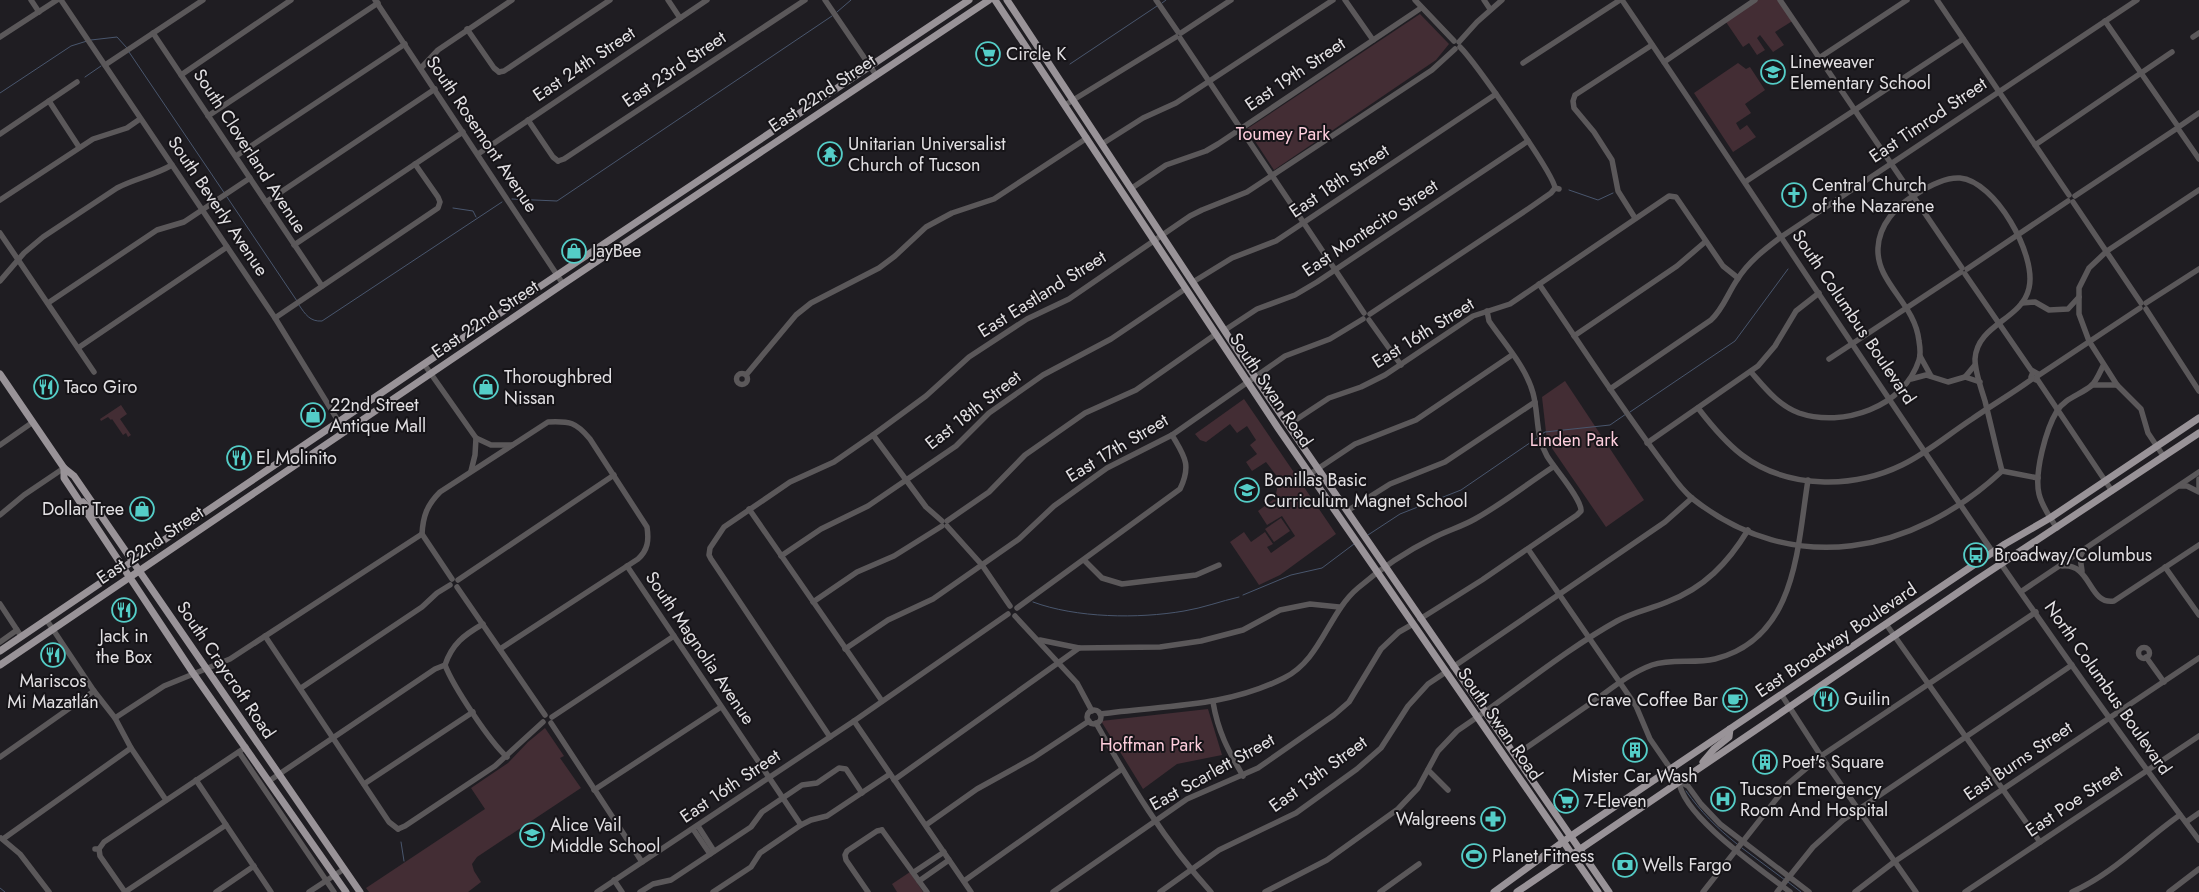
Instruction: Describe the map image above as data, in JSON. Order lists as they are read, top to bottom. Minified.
{"streets":{"main road":["East 22nd Street","South Swan Road","East Broadway Boulevard","South Craycroft Road"],"street":["East 24th Street","East 23rd Street","East 19th Street","East Timrod Street","South Rosemont Avenue","South Cloverland Avenue","East 18th Street","South Beverly Avenue","East Montecito Street","East Eastland Street","South Columbus Boulevard","East 16th Street","East 17th Street","South Magnolia Avenue","North Columbus Boulevard","East Burns Street","East Scarlett Street","East 13th Street","East Poe Street"]},"crossings":[["East 24th Street","East 23rd Street"],["East 24th Street","South Rosemont Avenue"],["East 19th Street","South Swan Road"],["East 22nd Street","South Rosemont Avenue"],["East 22nd Street","South Beverly Avenue"],["East 22nd Street","South Craycroft Road"],["East Timrod Street","South Columbus Boulevard"],["East 18th Street","South Swan Road"],["East Montecito Street","South Swan Road"],["East Montecito Street","East 17th Street"],["East Eastland Street","East 16th Street"],["East Eastland Street","South Swan Road"],["South Columbus Boulevard","East Broadway Boulevard"],["South Columbus Boulevard","North Columbus Boulevard"],["East 16th Street","South Swan Road"],["East 16th Street","South Magnolia Avenue"],["South Swan Road","East 17th Street"],["South Swan Road","East Broadway Boulevard"],["South Swan Road","East Scarlett Street"],["South Swan Road","East 13th Street"],["East Broadway Boulevard","North Columbus Boulevard"],["North Columbus Boulevard","East Burns Street"],["North Columbus Boulevard","East Poe Street"]],"parks":["Toumey Park","Linden Park","Hoffman Park"],"places":{"supermarket":["Circle K","7-Eleven"],"school or university":["Lineweaver Elementary School","Bonillas Basic Curriculum Magnet School","Alice Vail Middle School"],"temple":["Unitarian Universalist Church of Tucson"],"church":["Central Church of the Nazarene"],"shop":["JayBee","Thoroughbred Nissan","22nd Street Antique Mall","Dollar Tree"],"restaurant":["Taco Giro","El Molinito","Jack in the Box","Mariscos Mi Mazatlán","Guilin"],"bus stop":["Broadway/Columbus"],"cafe":["Crave Coffee Bar"],"building":["Mister Car Wash","Poet's Square"],"hospital":["Tucson Emergency Room And Hospital"],"pharmacy":["Walgreens"],"sports":["Planet Fitness"],"bank":["Wells Fargo"]}}
